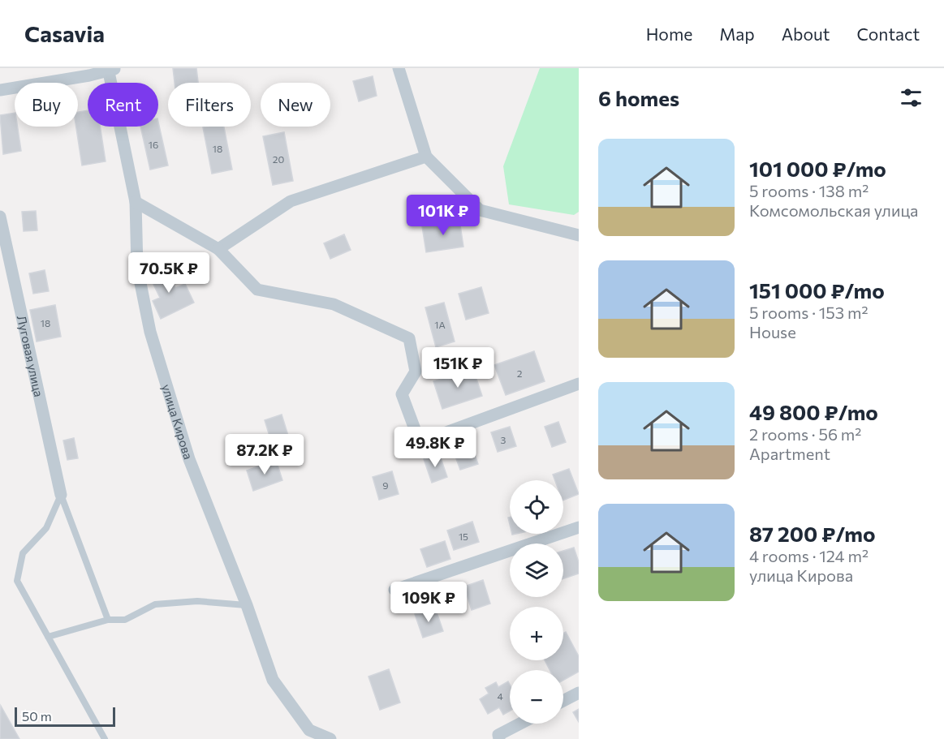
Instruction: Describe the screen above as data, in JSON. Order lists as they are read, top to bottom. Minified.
{"streets":{"street":["Луговая улица","улица Кирова"]},"house_numbers":["16","18","20","18","1А","2","3","9","15","4"],"scale_bar":"50 m","page":{"header":"Casavia","nav":["Home","Map","About","Contact"],"heading":"6 homes","chip":["Buy","Rent","Filters","New"],"list":[{"name":"101 000 ₽/mo","note":"5 rooms · 138 m² · Комсомольская улица"},{"name":"151 000 ₽/mo","note":"5 rooms · 153 m² · House"},{"name":"49 800 ₽/mo","note":"2 rooms · 56 m² · Apartment"},{"name":"87 200 ₽/mo","note":"4 rooms · 124 m² · улица Кирова"}],"price":["101K ₽","70.5K ₽","151K ₽","49.8K ₽","87.2K ₽","109K ₽"],"map_buttons":["+","−"],"scale":"50 m"}}
